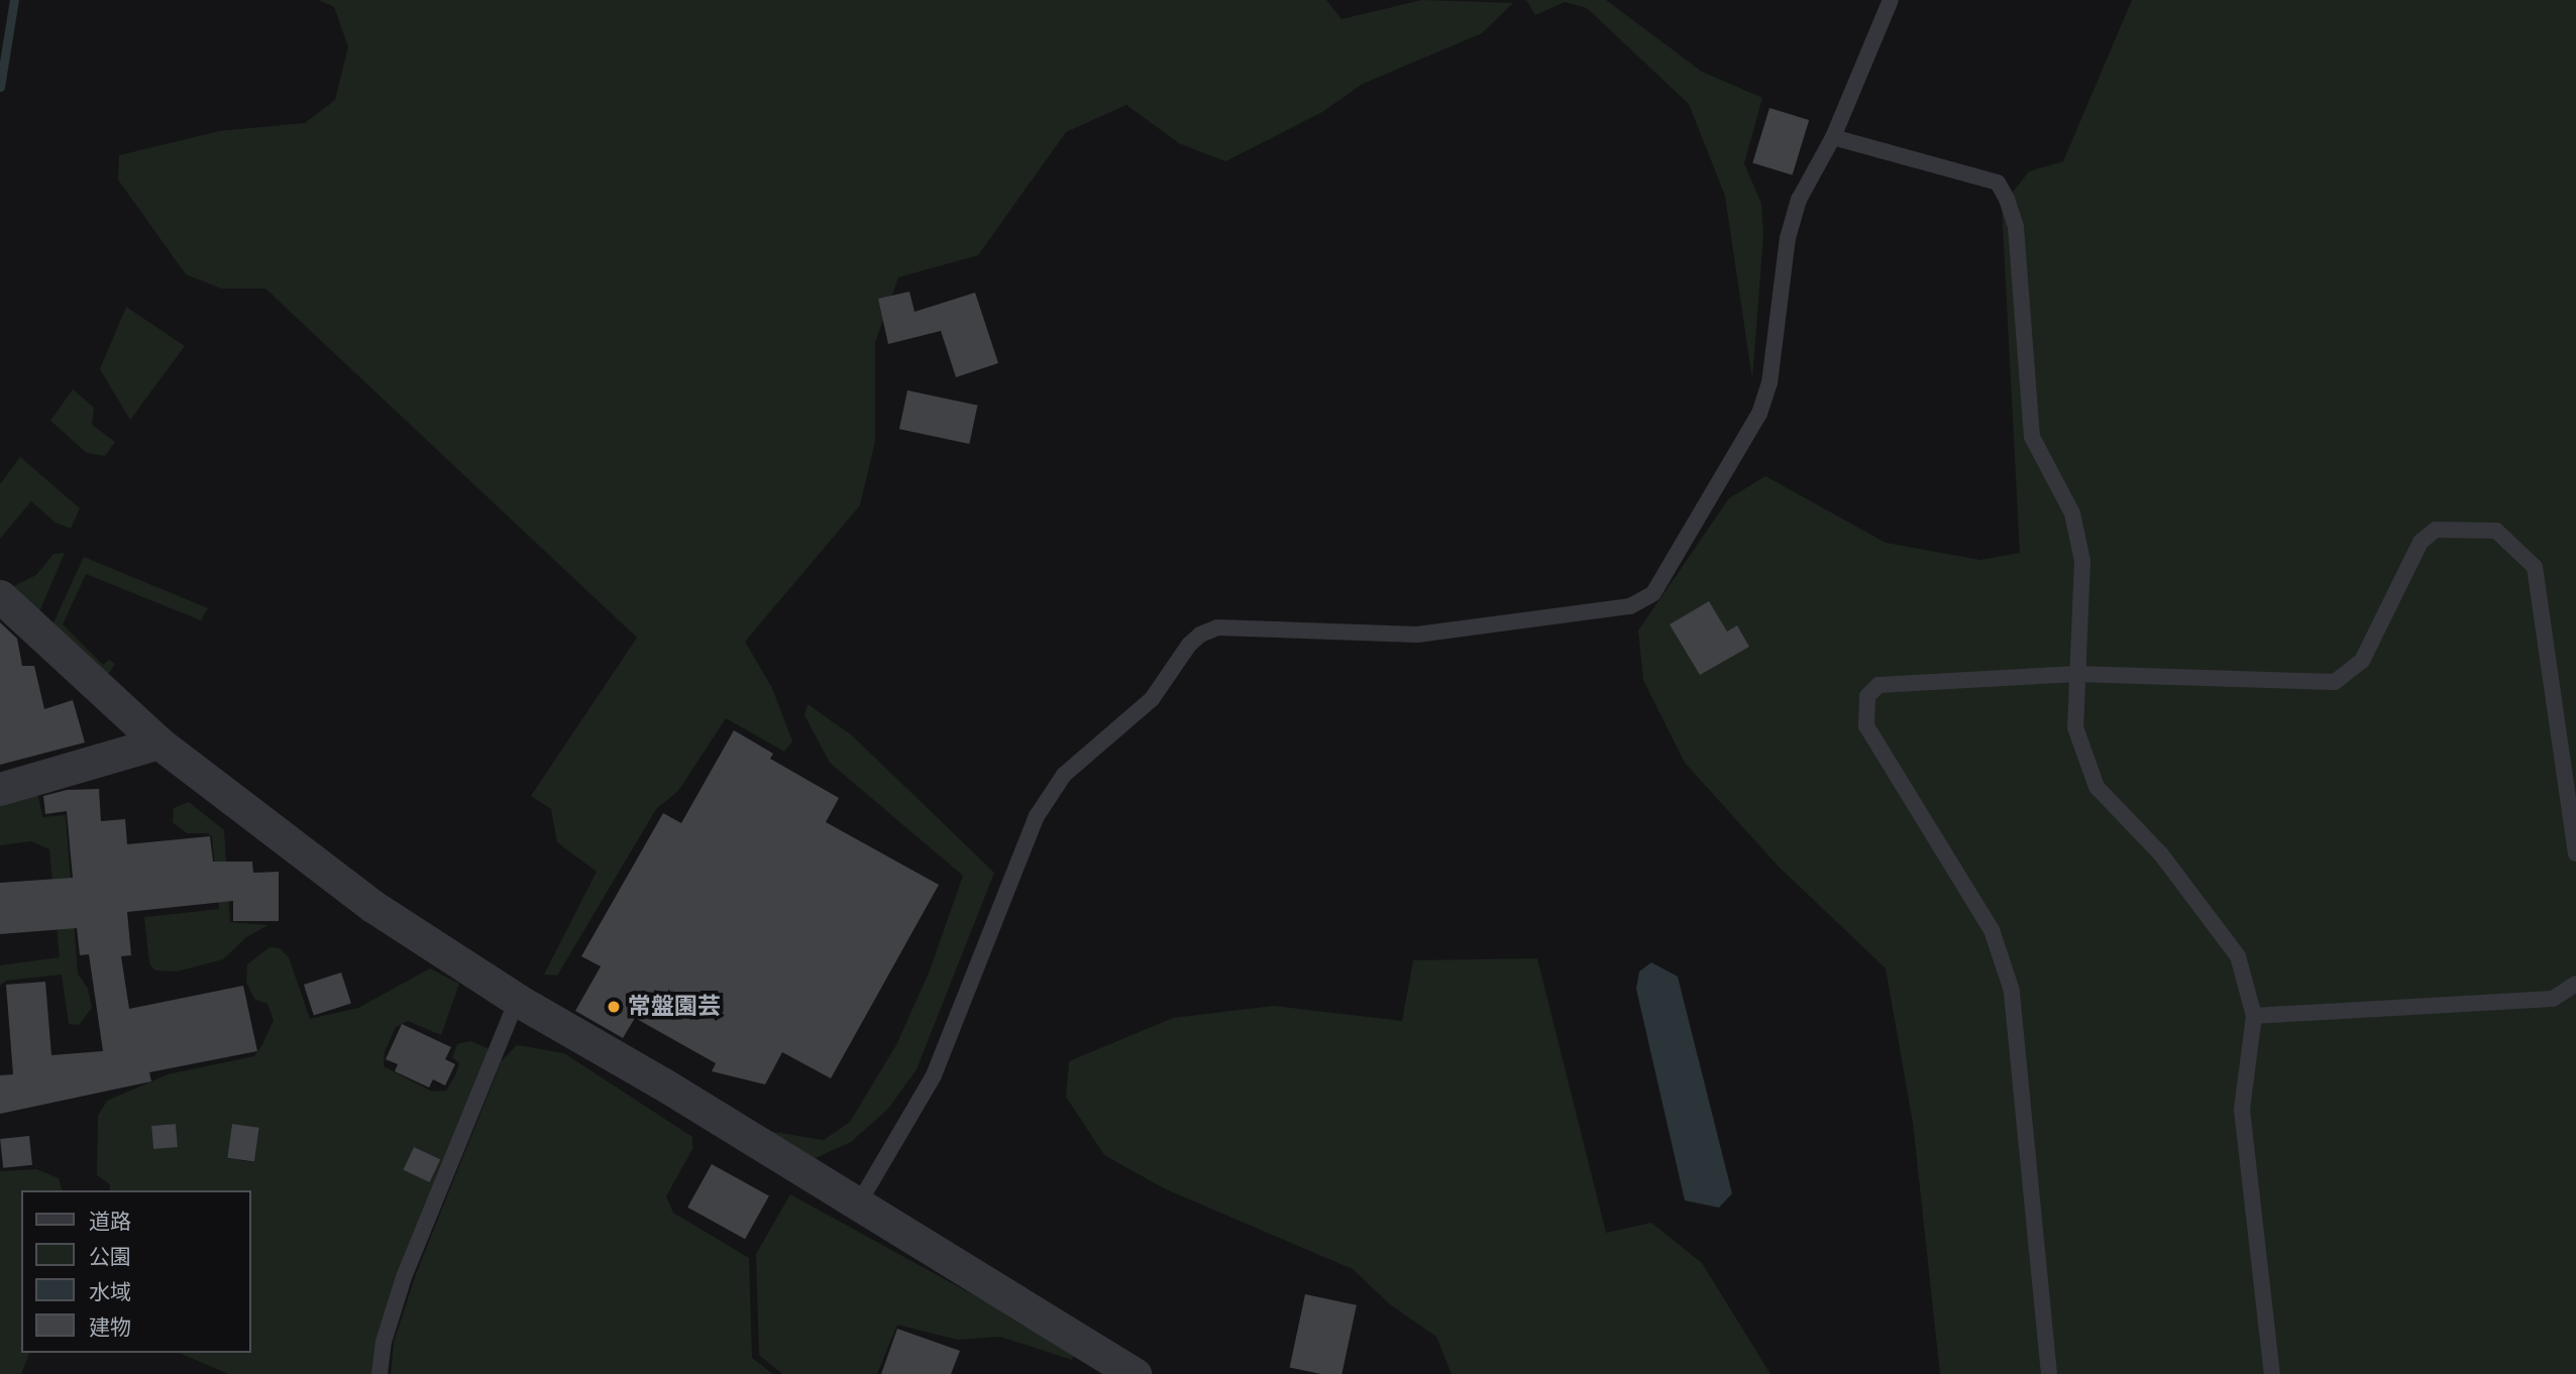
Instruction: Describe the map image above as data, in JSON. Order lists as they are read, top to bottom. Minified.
{"places":["常盤園芸"],"legend":["道路","公園","水域","建物"]}
